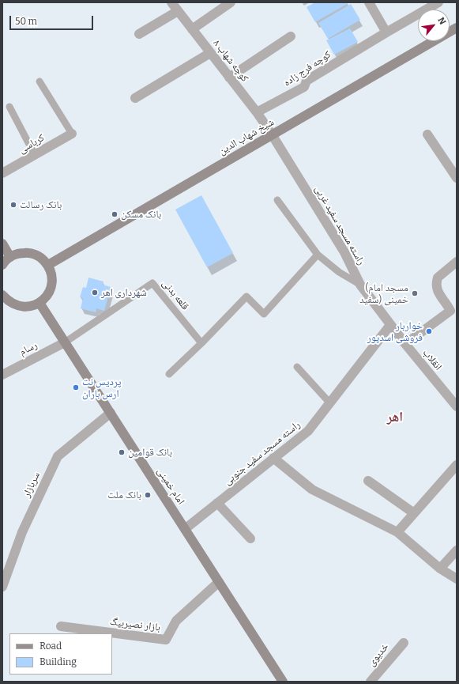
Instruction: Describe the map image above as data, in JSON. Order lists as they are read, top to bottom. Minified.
{"streets":{"main road":["شیخ شهاب الدین","امام خمینی"],"street":["کوچه شهاب ۸","کوچه فرج زاده","کرباسی","راسته مسجد سفید غربی","رسام","انقلاب","راسته مسجد سفید جنوبی","سربازار","بازار نصیربیگ","خدیوی"],"lane":["قلعه بدنی"]},"crossings":[["کوچه شهاب ۸","کوچه فرج زاده"],["کوچه شهاب ۸","شیخ شهاب الدین"],["کوچه شهاب ۸","راسته مسجد سفید غربی"],["شیخ شهاب الدین","راسته مسجد سفید غربی"],["راسته مسجد سفید غربی","انقلاب"],["راسته مسجد سفید غربی","راسته مسجد سفید جنوبی"],["قلعه بدنی","رسام"],["قلعه بدنی","امام خمینی"],["رسام","امام خمینی"],["انقلاب","راسته مسجد سفید جنوبی"],["راسته مسجد سفید جنوبی","امام خمینی"],["سربازار","امام خمینی"],["امام خمینی","بازار نصیربیگ"]],"districts":["اهر"],"places":["بانک رسالت","بانک مسکن","شهرداری اهر","(مسجد امام خمینی (سفید","خواربار فروشی اسدپور","پردیس نت ارس باران","بانک قوامین","بانک ملت"],"legend":["Road","Building"],"scale_bar":"50 m","north":"top right"}
